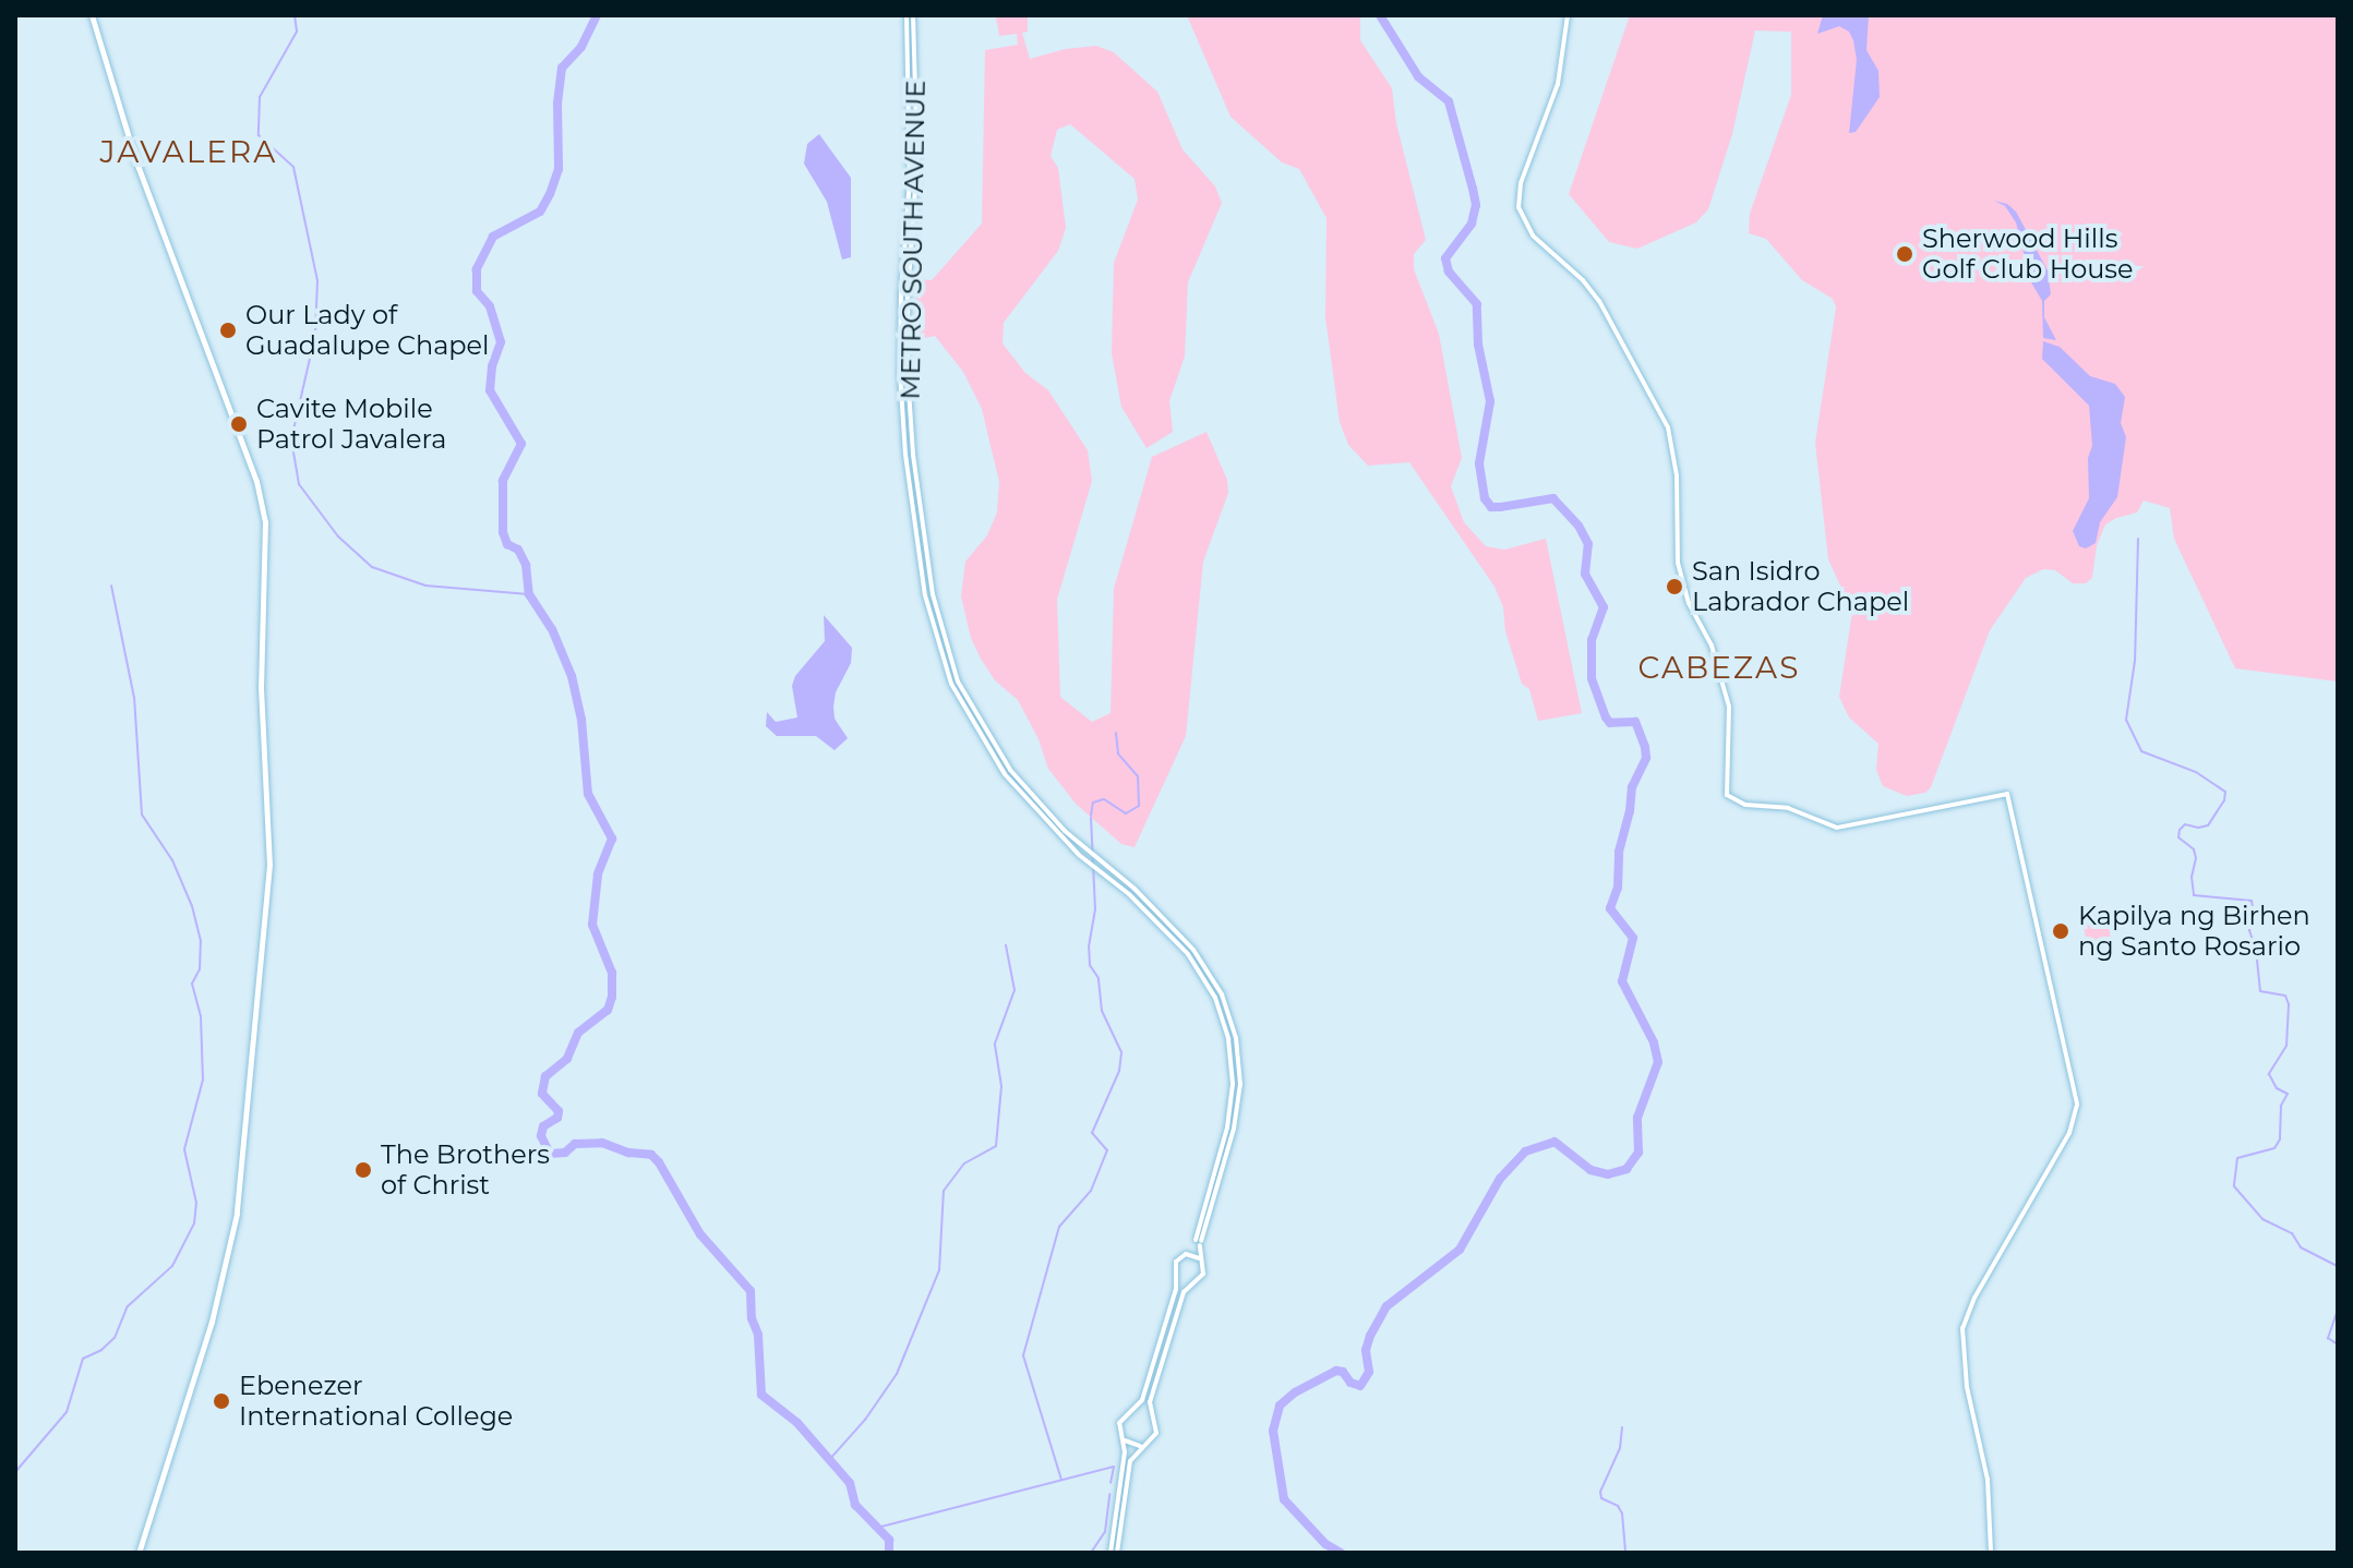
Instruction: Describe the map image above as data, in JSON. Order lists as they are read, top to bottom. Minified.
{"streets":{"street":["METRO SOUTH AVENUE"]},"districts":["JAVALERA","CABEZAS"],"places":["Sherwood Hills Golf Club House","Our Lady of Guadalupe Chapel","Cavite Mobile Patrol Javalera","San Isidro Labrador Chapel","Kapilya ng Birhen ng Santo Rosario","The Brothers of Christ","Ebenezer International College"]}
